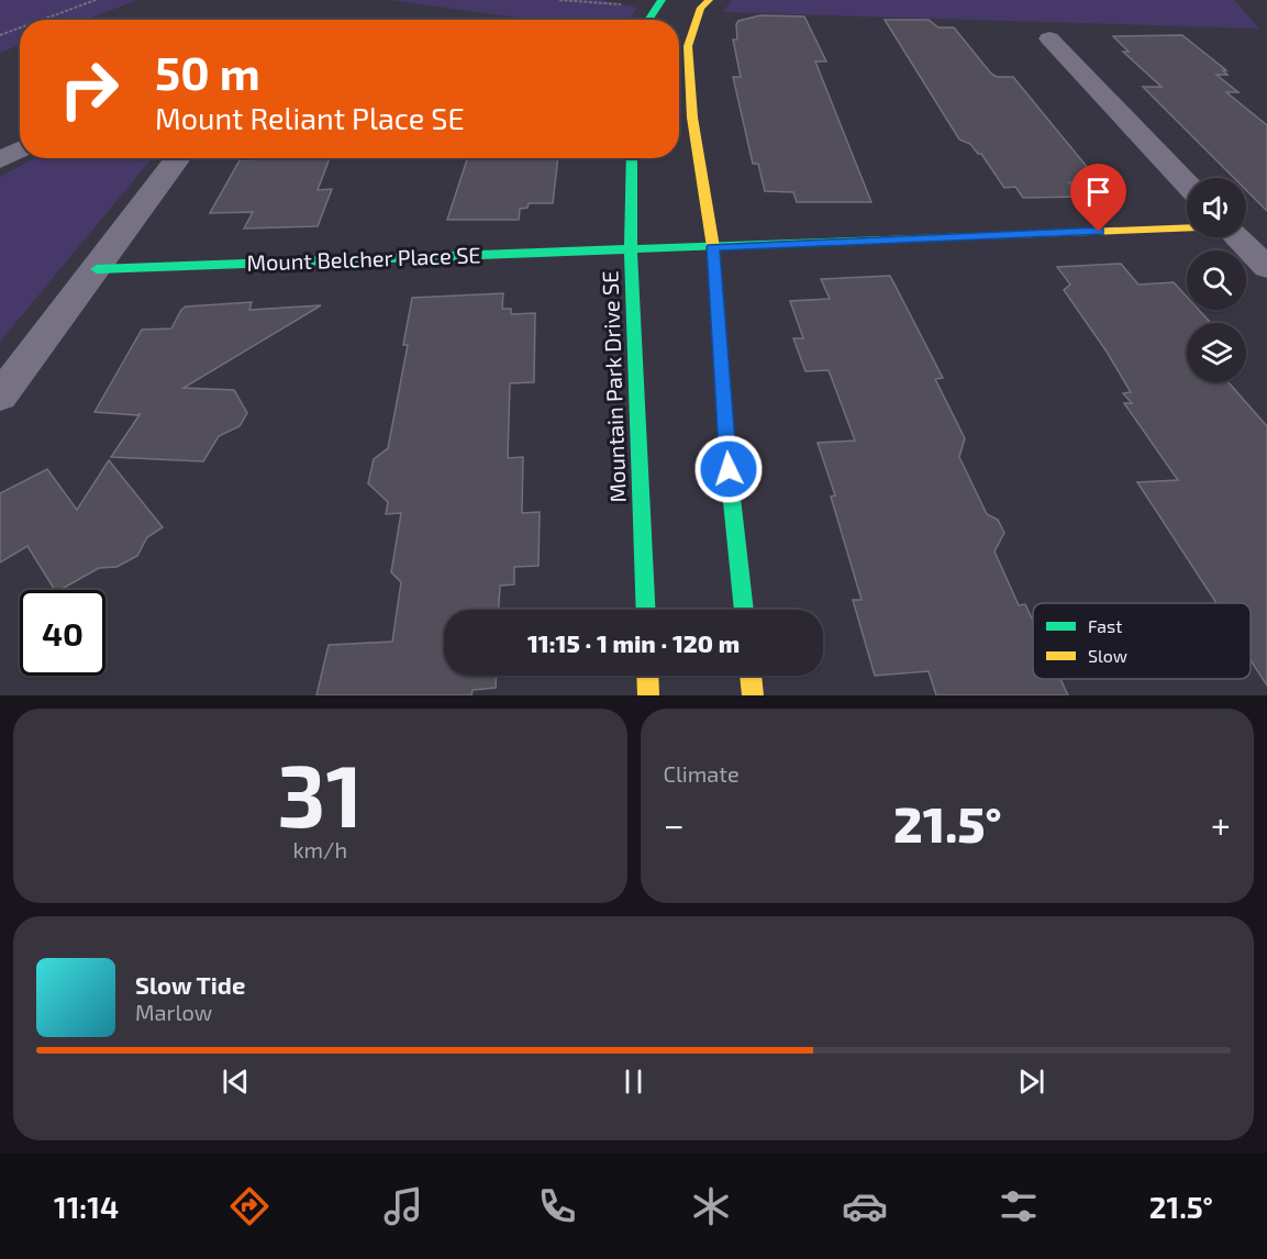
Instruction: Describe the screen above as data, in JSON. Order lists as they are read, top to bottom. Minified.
{"streets":{"street":["Mount Belcher Place SE","Mountain Park Drive SE"]},"crossings":[["Mount Belcher Place SE","Mountain Park Drive SE"]],"legend":["Fast","Slow"],"page":{"turn":["50 m","Mount Reliant Place SE"],"limit":"40","trip":"11:15 · 1 min · 120 m","tile":[["31","km/h"],"Climate"],"heat":["−","21.5°","+"],"song":["Slow Tide","Marlow"],"tabs":["11:14","21.5°"]}}
